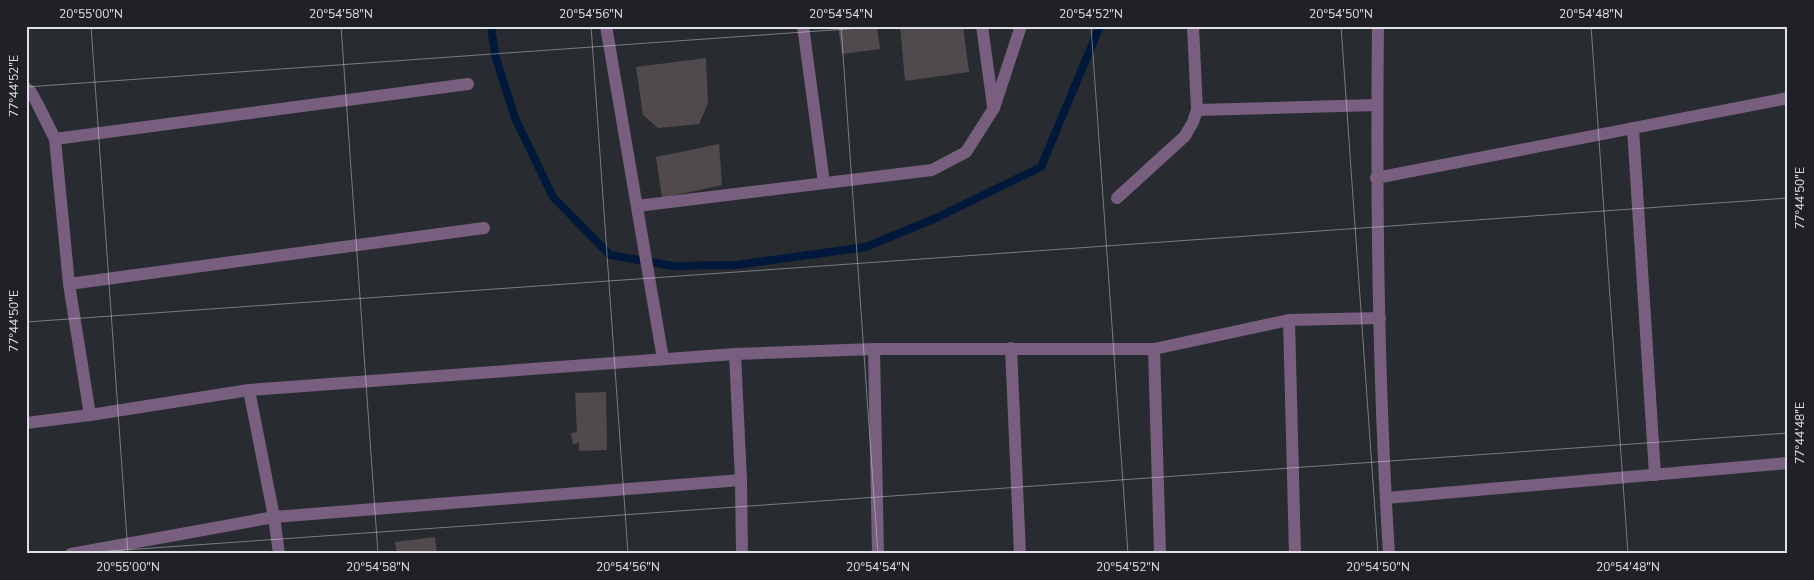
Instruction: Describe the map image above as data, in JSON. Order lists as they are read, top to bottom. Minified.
{"coordinates":["20°55'00\"N","20°54'58\"N","20°54'56\"N","20°54'54\"N","20°54'52\"N","20°54'50\"N","20°54'48\"N","77°44'52\"E","77°44'50\"E","77°44'48\"E"]}
